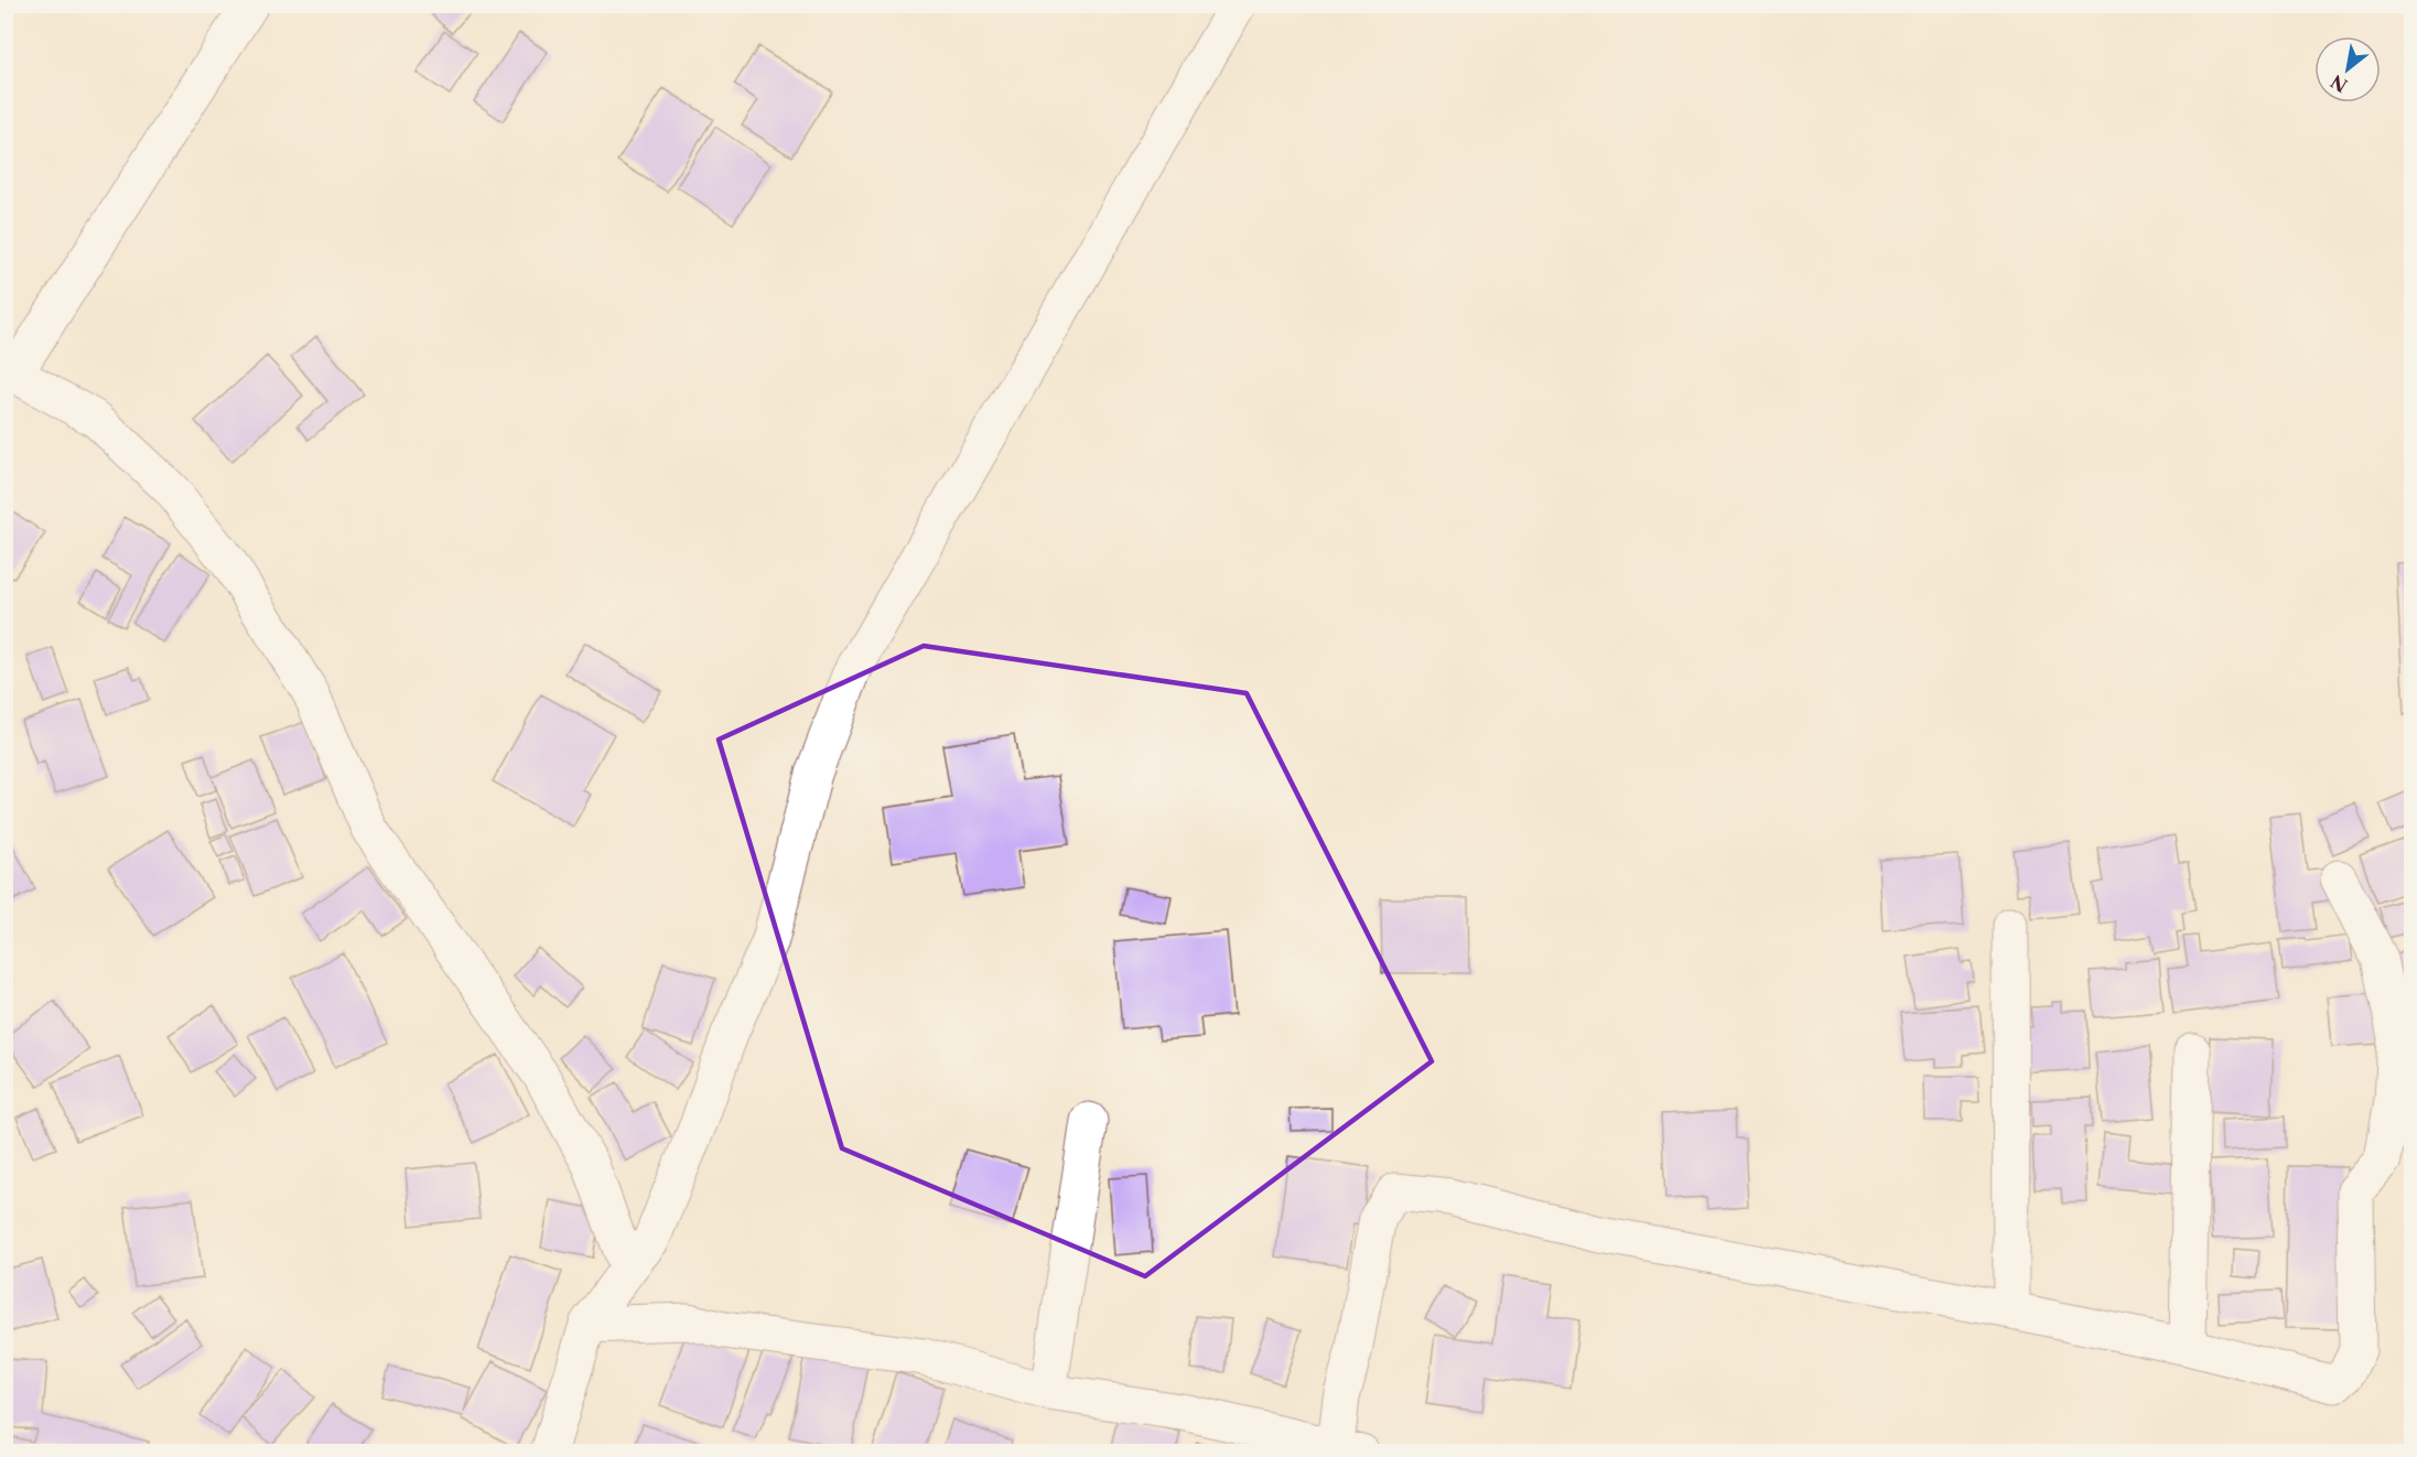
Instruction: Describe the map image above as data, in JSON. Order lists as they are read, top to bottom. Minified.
{"north":"bottom left"}
